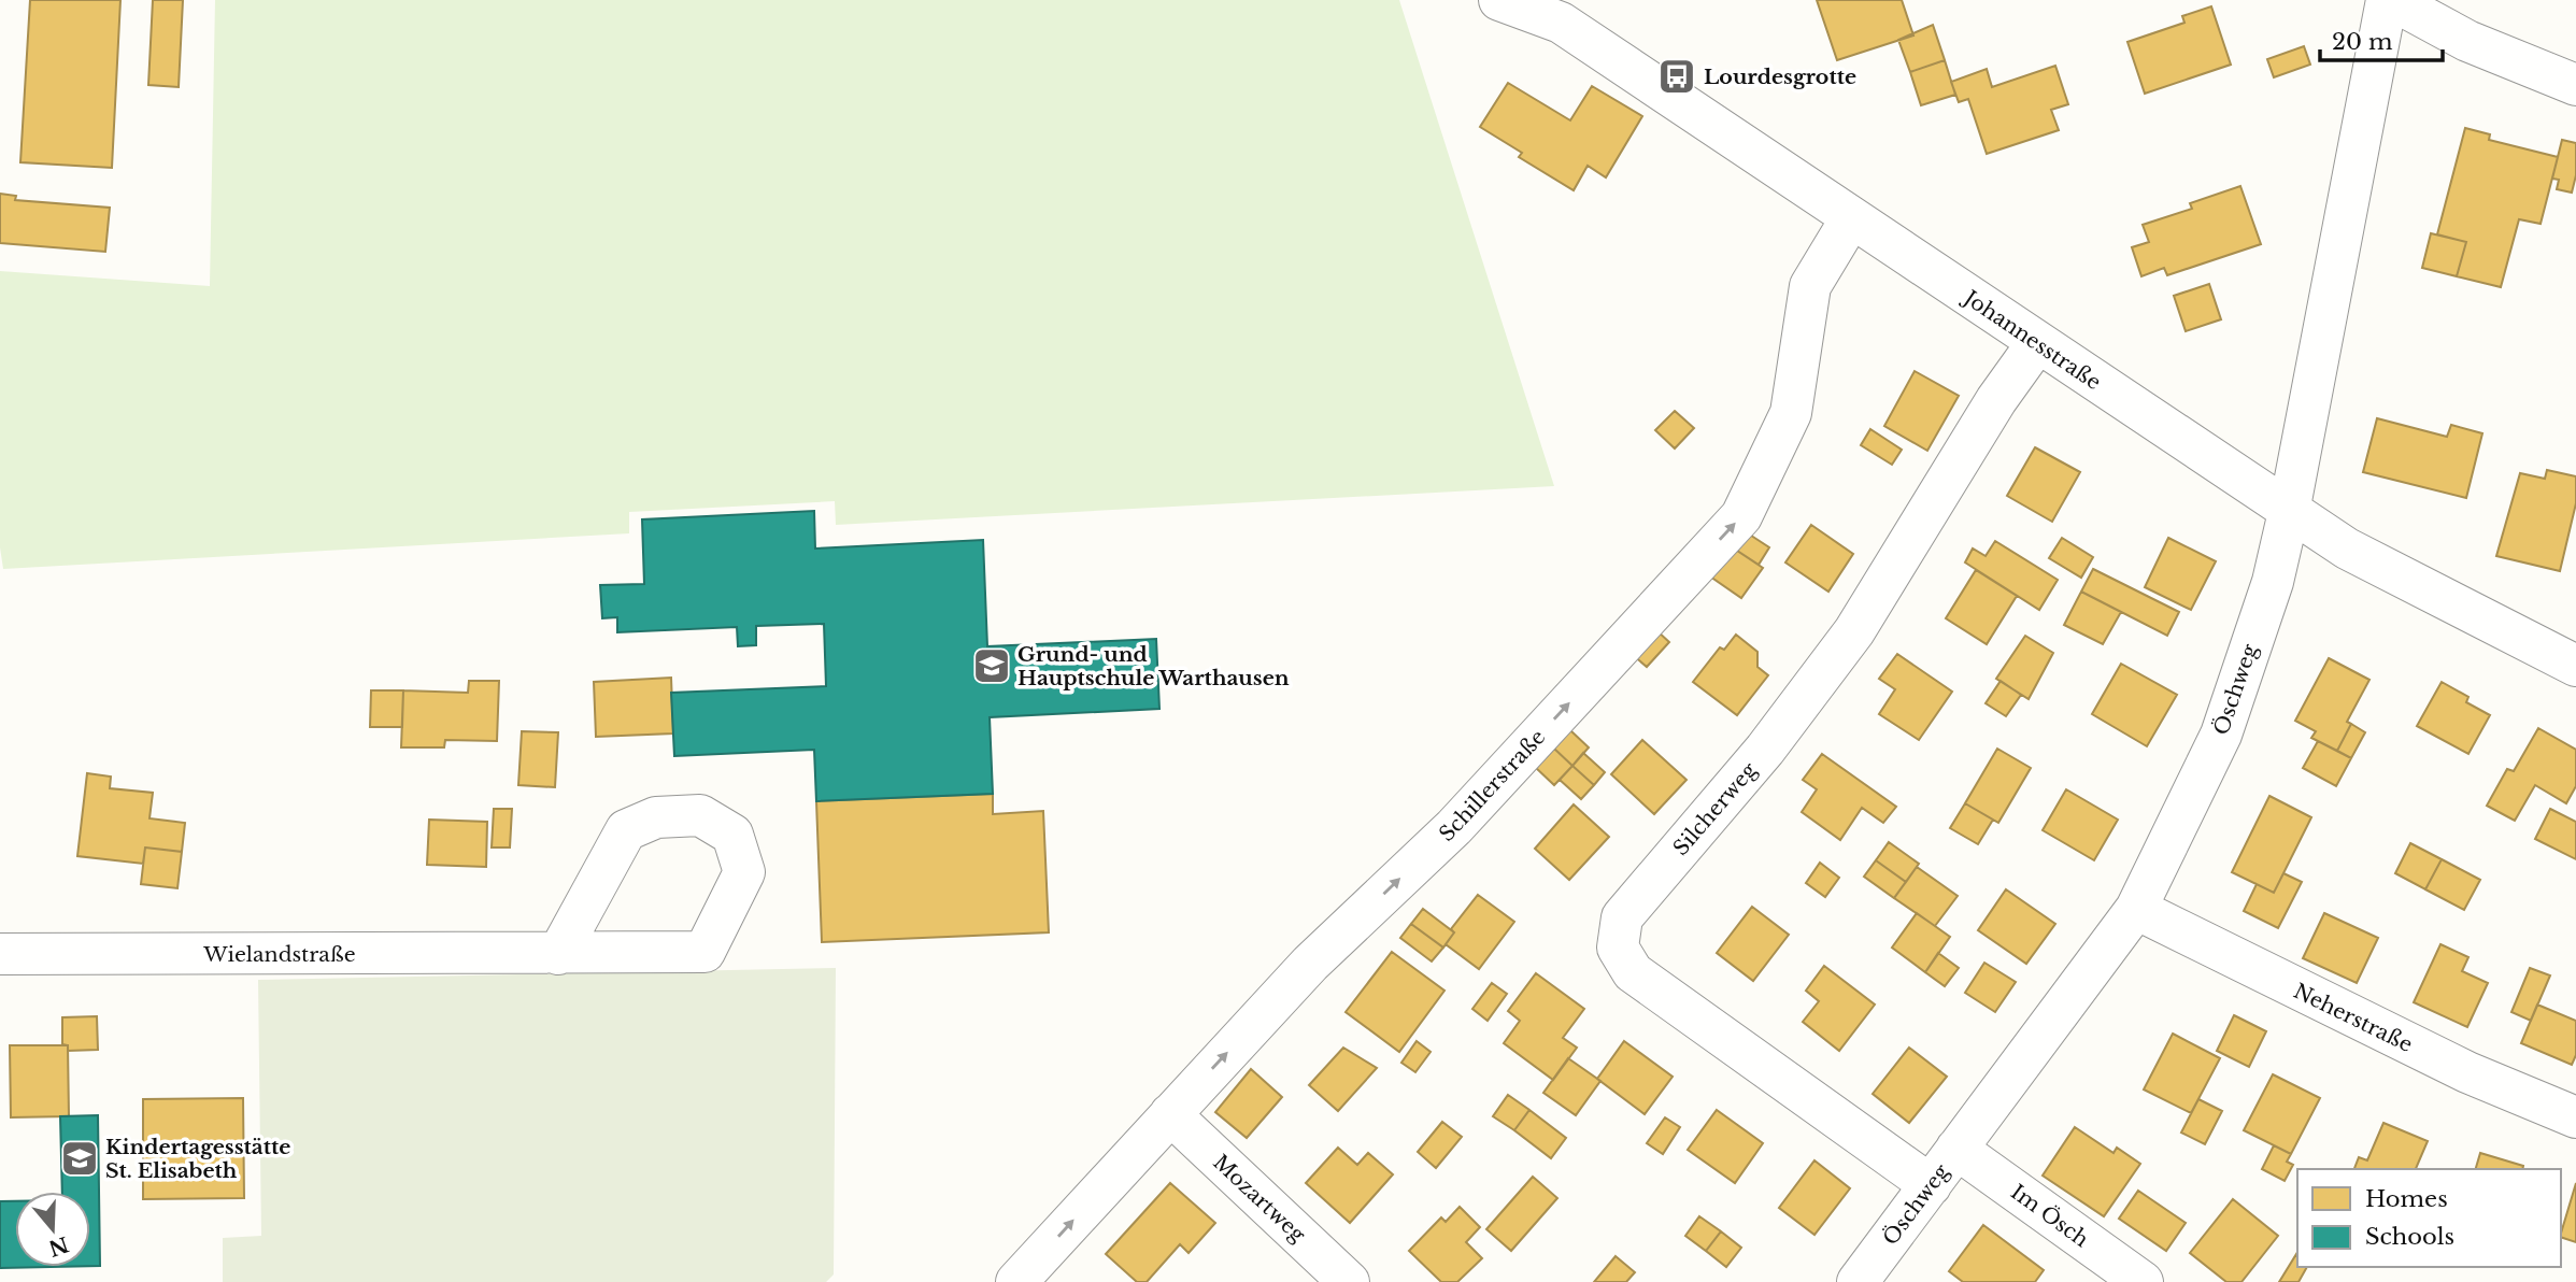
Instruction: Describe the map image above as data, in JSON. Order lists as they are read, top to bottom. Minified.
{"streets":{"street":["Johannesstraße","Öschweg","Schillerstraße","Silcherweg","Wielandstraße","Neherstraße","Mozartweg","Im Ösch"]},"crossings":[["Johannesstraße","Öschweg"],["Johannesstraße","Schillerstraße"],["Johannesstraße","Silcherweg"],["Öschweg","Silcherweg"],["Öschweg","Neherstraße"],["Öschweg","Im Ösch"],["Schillerstraße","Mozartweg"]],"one_way":["Schillerstraße"],"places":{"bus stop":["Lourdesgrotte"],"school or university":["Grund- und Hauptschule Warthausen","Kindertagesstätte St. Elisabeth"]},"legend":["Homes","Schools"],"scale_bar":"20 m","north":"bottom"}
